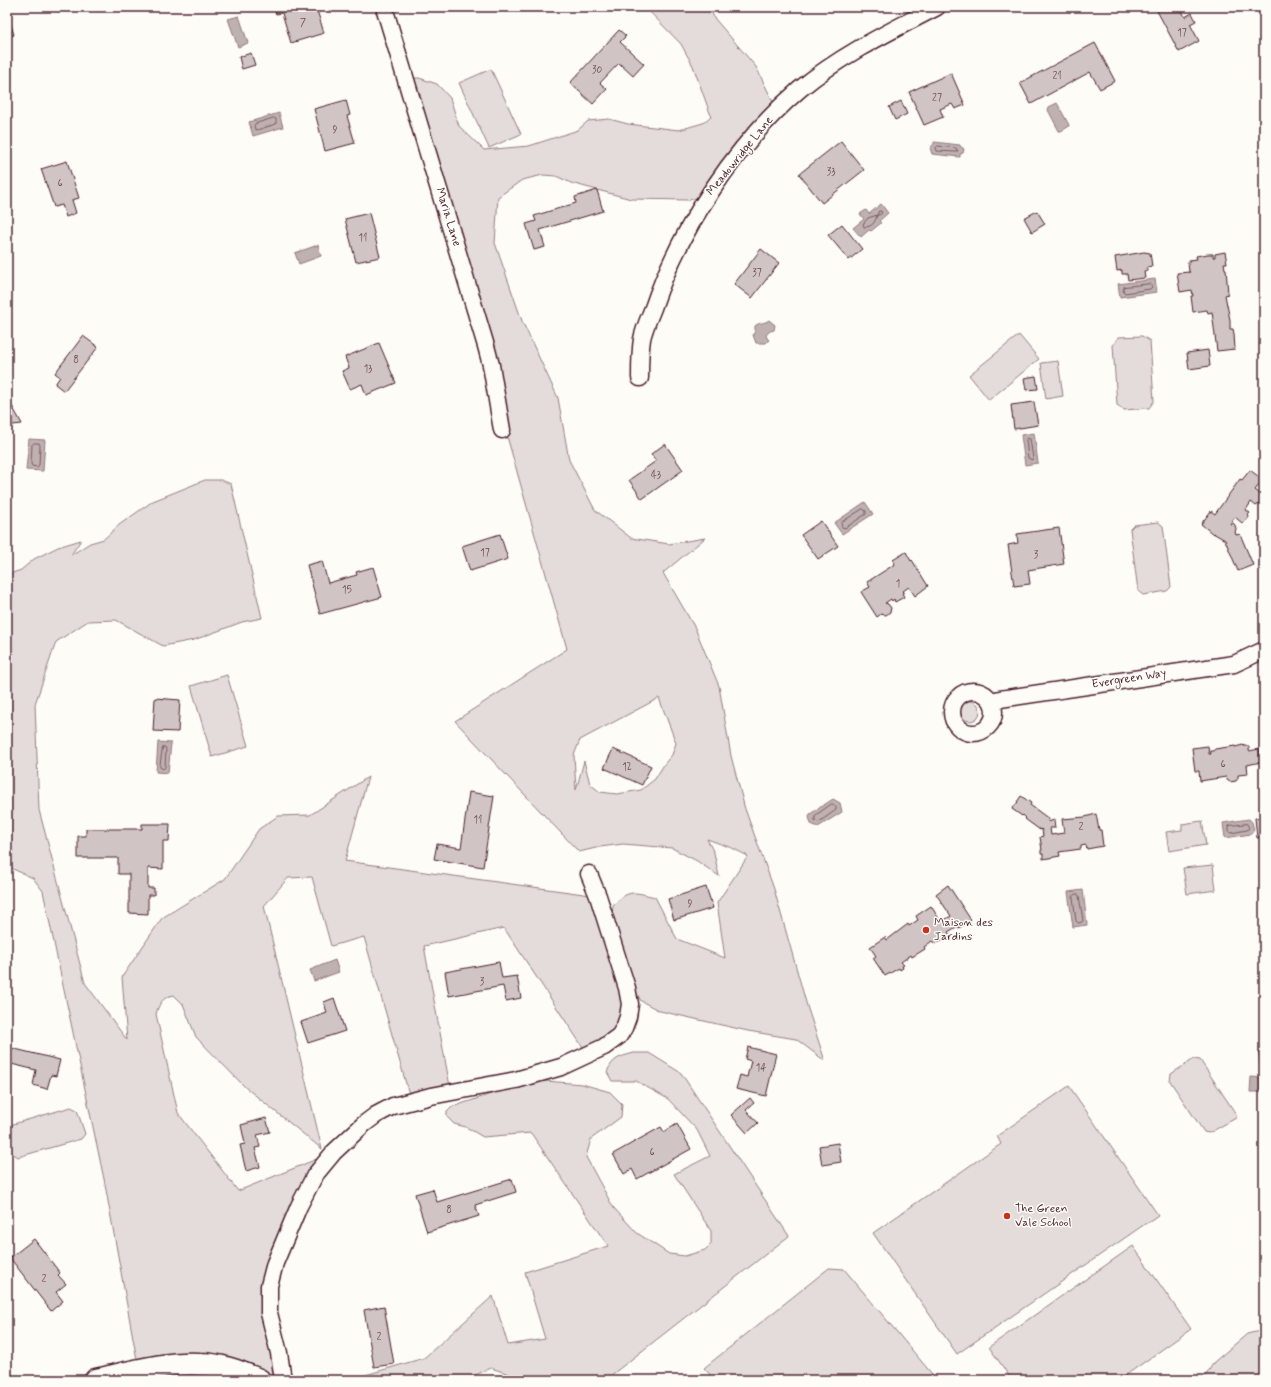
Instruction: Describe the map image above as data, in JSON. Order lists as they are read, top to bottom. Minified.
{"streets":{"street":["Meadowridge Lane","Maria Lane","Evergreen Way"]},"places":["Maison des Jardins","The Green Vale School"],"house_numbers":["7","17","30","21","27","9","33","6","11","37","8","13","43","17","3","1","15","6","12","11","2","9","3","14","6","8","2","2"]}
